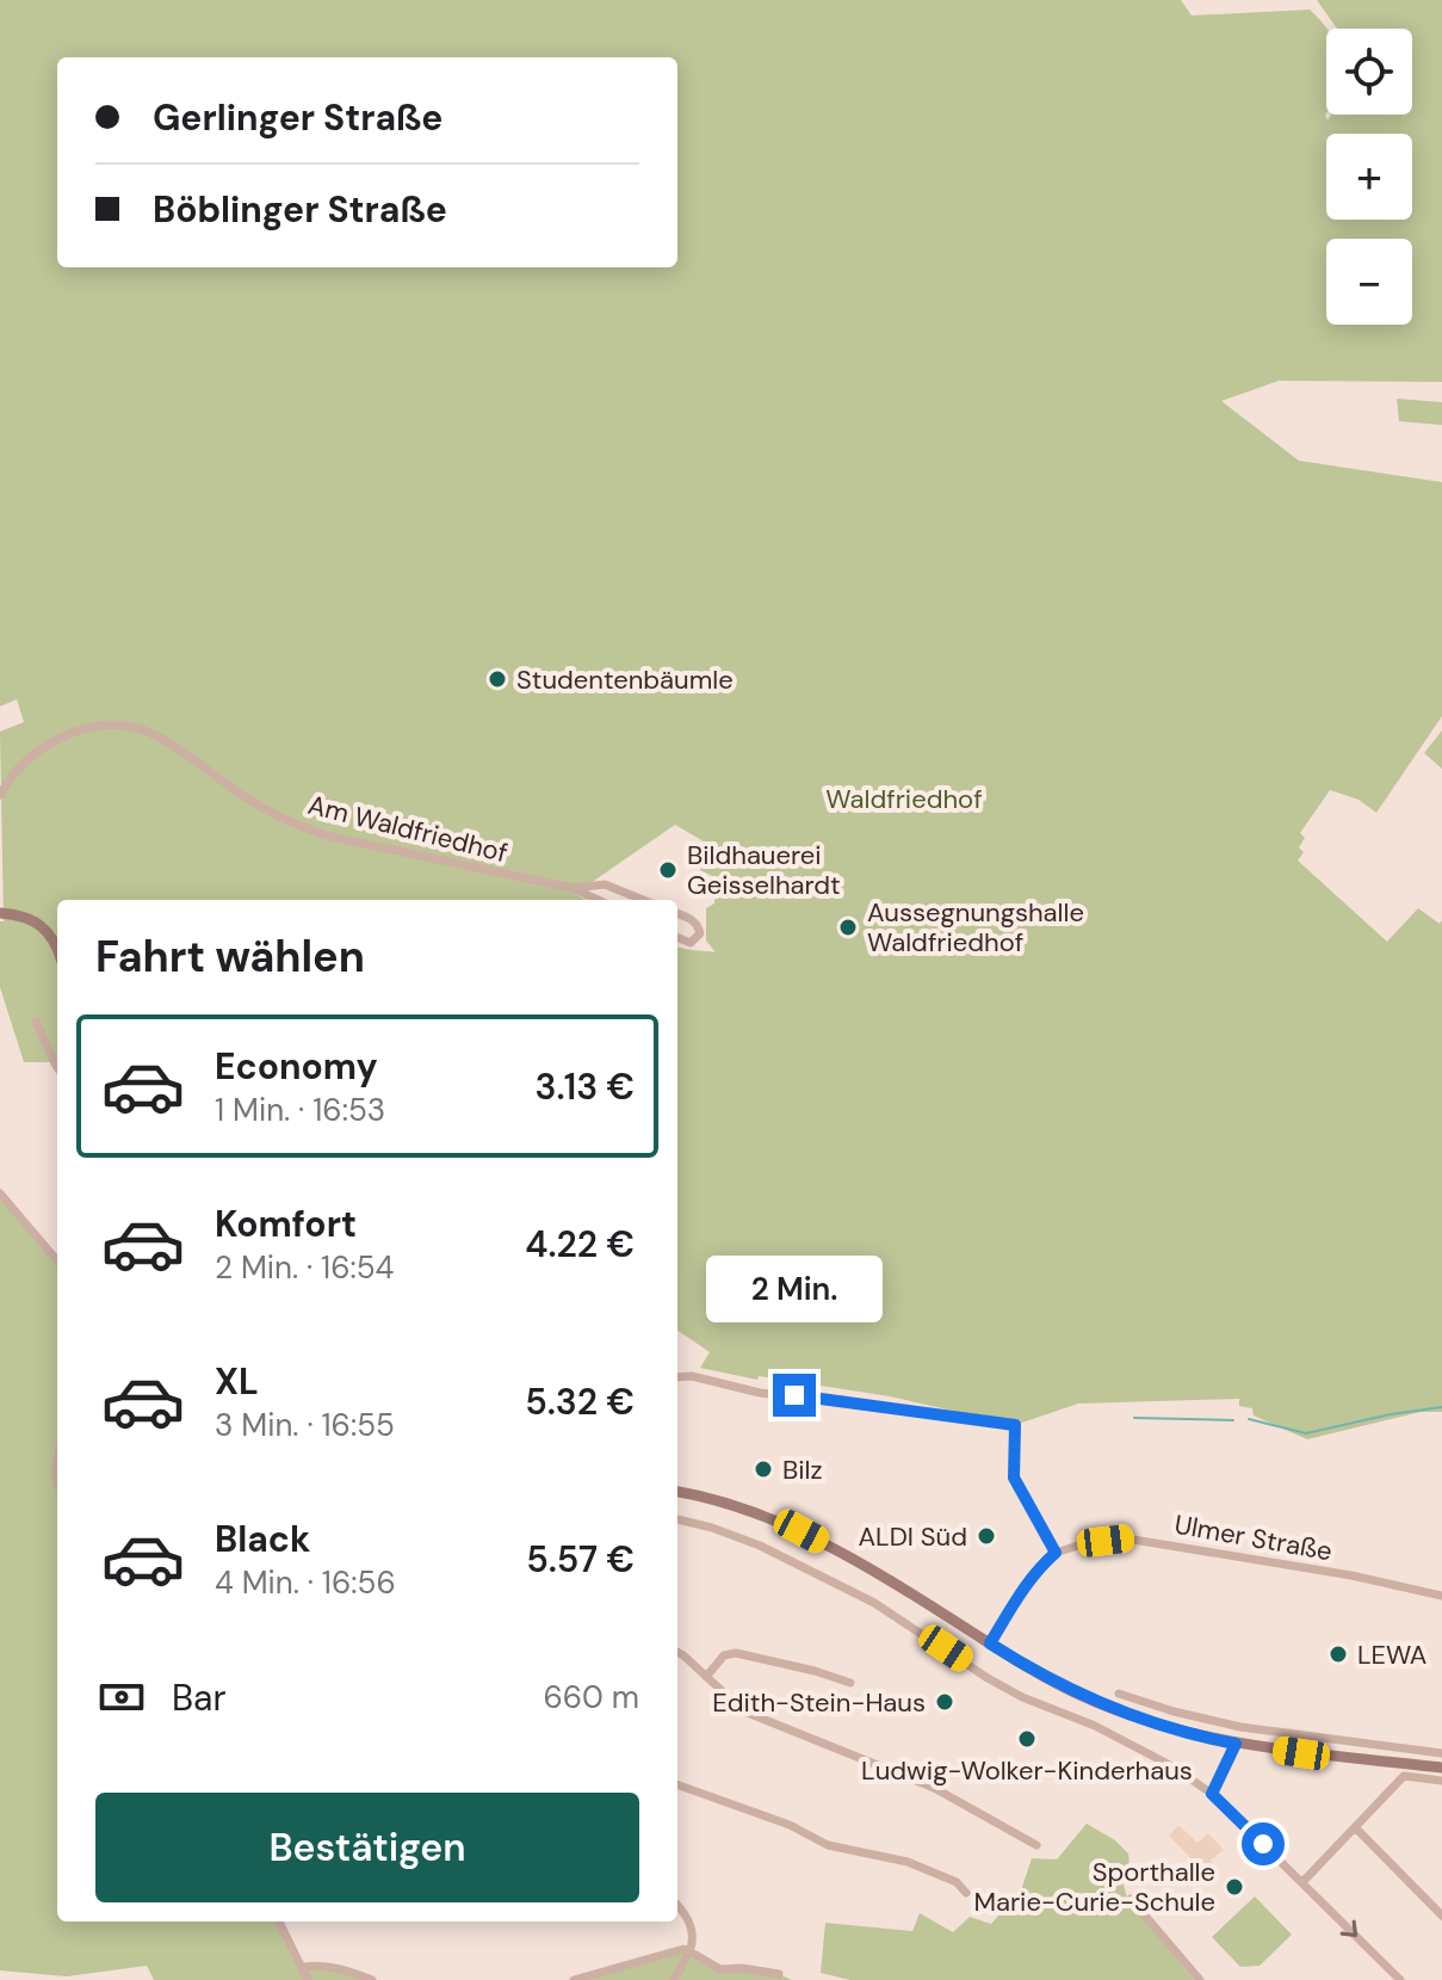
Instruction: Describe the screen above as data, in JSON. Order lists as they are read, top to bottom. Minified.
{"streets":{"street":["Am Waldfriedhof","Ulmer Straße"]},"parks":["Waldfriedhof"],"places":["Studentenbäumle","Bildhauerei Geisselhardt","Aussegnungshalle Waldfriedhof","Bilz","ALDI Süd","LEWA","Edith-Stein-Haus","Ludwig-Wolker-Kinderhaus","Sporthalle Marie-Curie-Schule"],"page":{"map_buttons":["+","−"],"banner":["Gerlinger Straße","Böblinger Straße"],"heading":"Fahrt wählen","list":[{"name":"Economy","note":"1 Min. · 16:53","value":"3.13 €"},{"name":"Komfort","note":"2 Min. · 16:54","value":"4.22 €"},{"name":"XL","note":"3 Min. · 16:55","value":"5.32 €"},{"name":"Black","note":"4 Min. · 16:56","value":"5.57 €"}],"bubble":"2 Min.","pay":["Bar","660 m"],"buttons":"Bestätigen"}}
